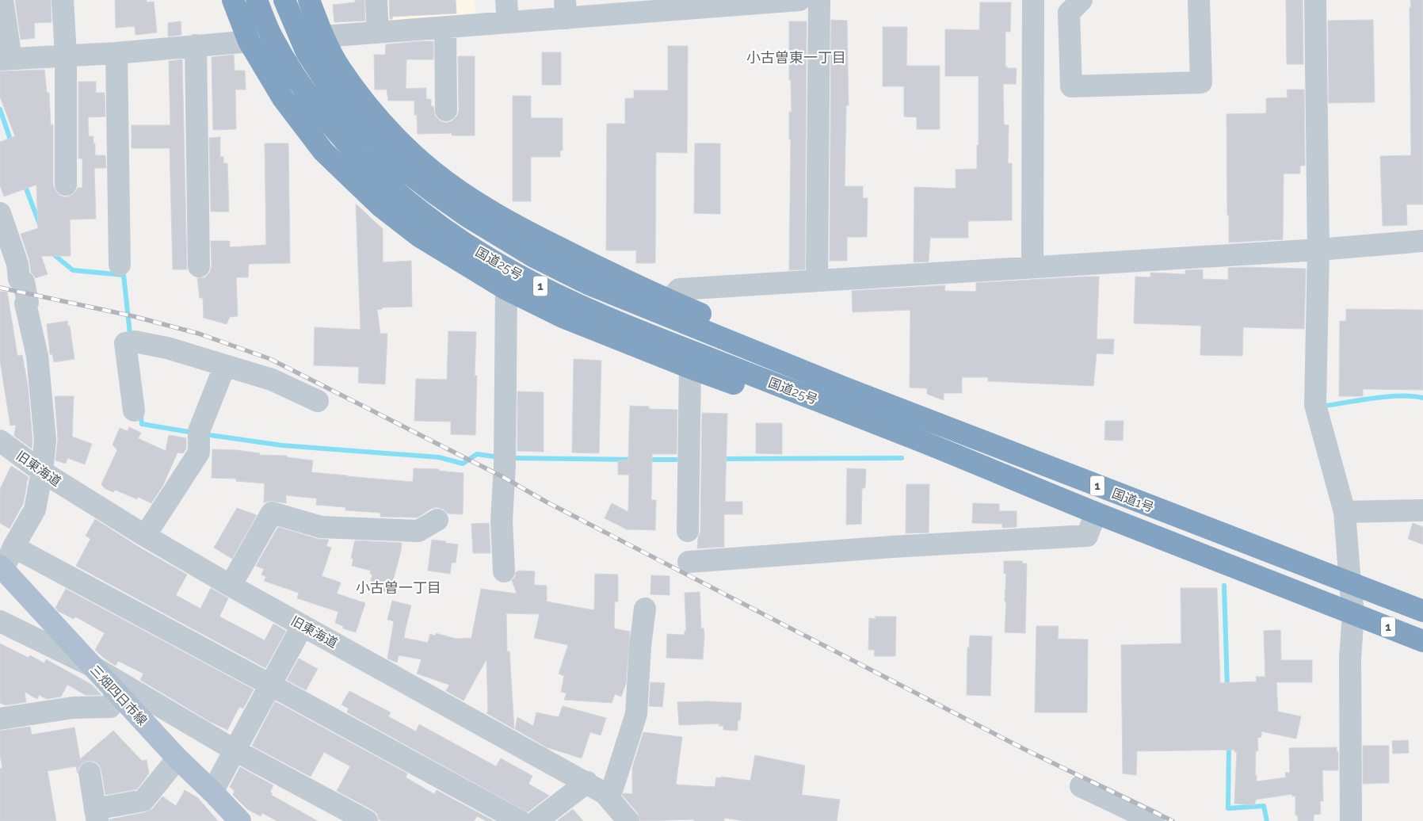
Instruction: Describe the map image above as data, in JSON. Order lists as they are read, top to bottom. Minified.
{"streets":{"highway":["国道25号","1","国道1号"],"main road":["三畑四日市線"],"street":["旧東海道"]},"crossings":[["国道25号","1"],["国道25号","国道1号"],["1","国道1号"]],"districts":["小古曽東一丁目","小古曽一丁目"]}
